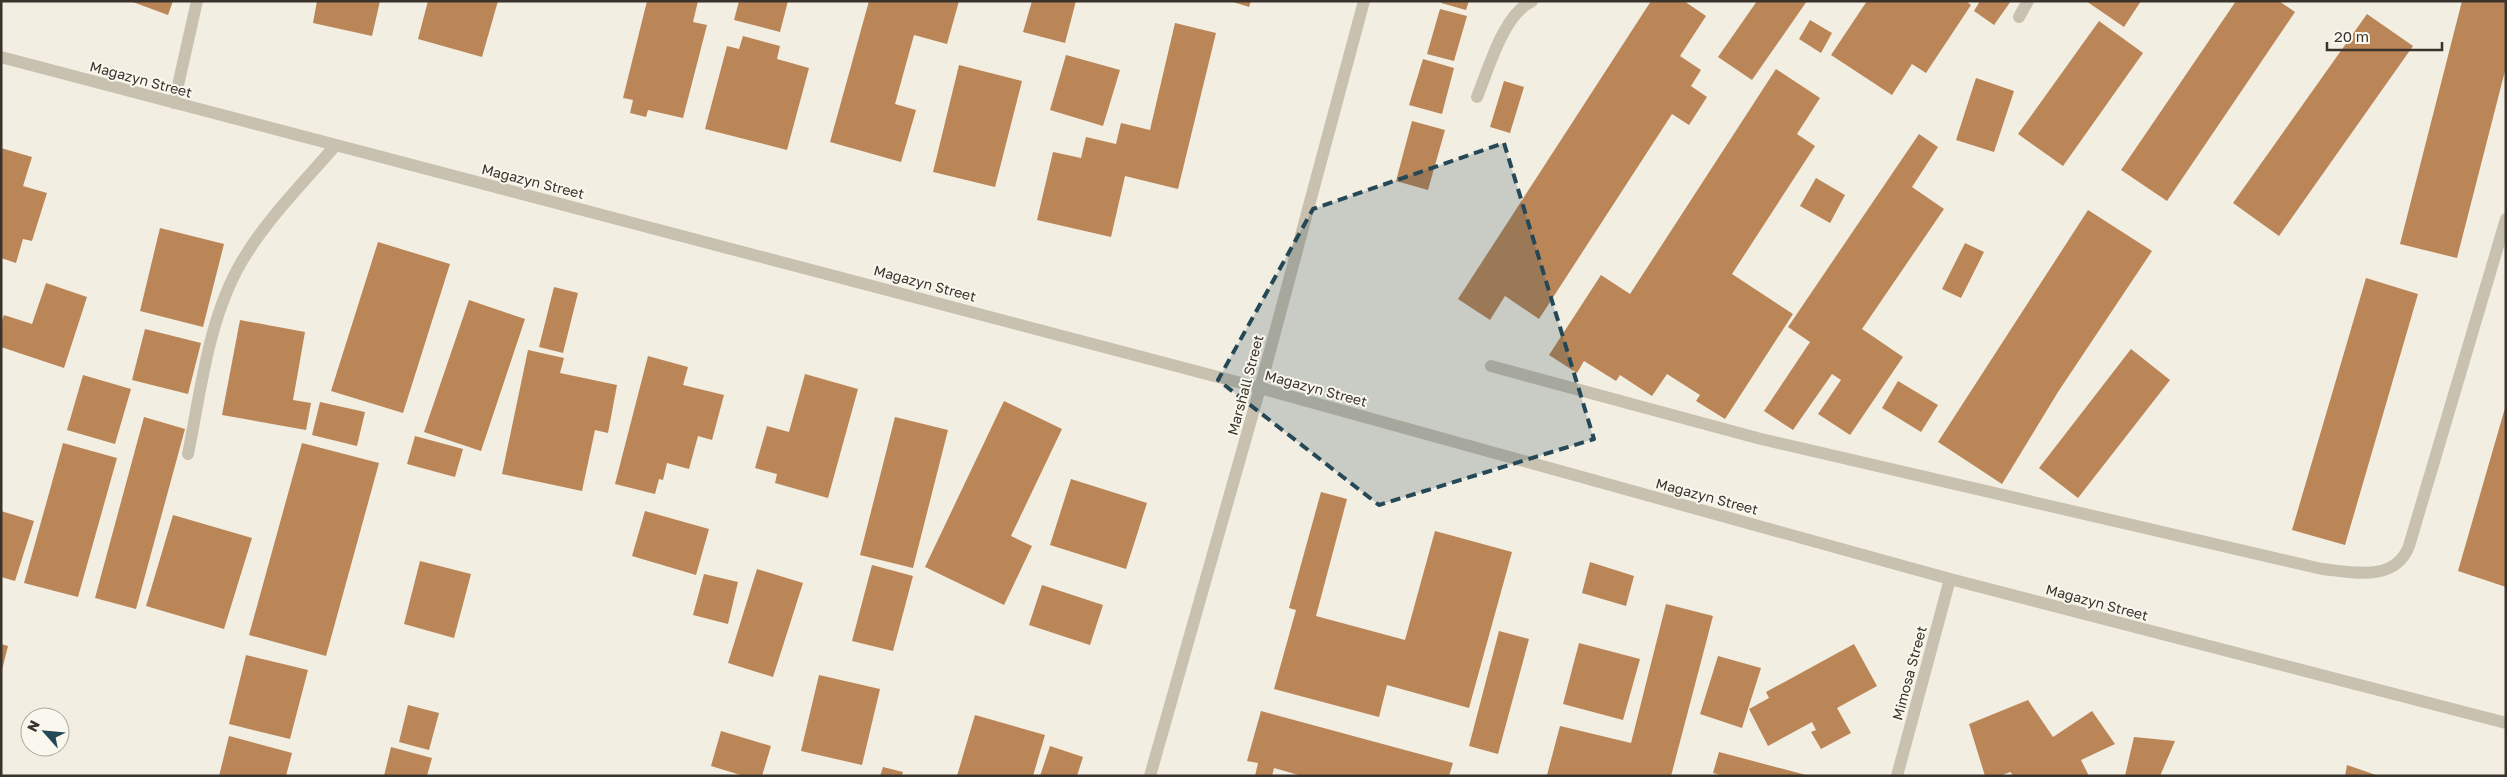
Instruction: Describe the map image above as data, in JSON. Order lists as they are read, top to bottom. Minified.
{"streets":{"street":["Magazyn Street","Marshall Street","Mimosa Street"]},"crossings":[["Magazyn Street","Marshall Street"],["Magazyn Street","Mimosa Street"]],"scale_bar":"20 m","north":"top left"}
